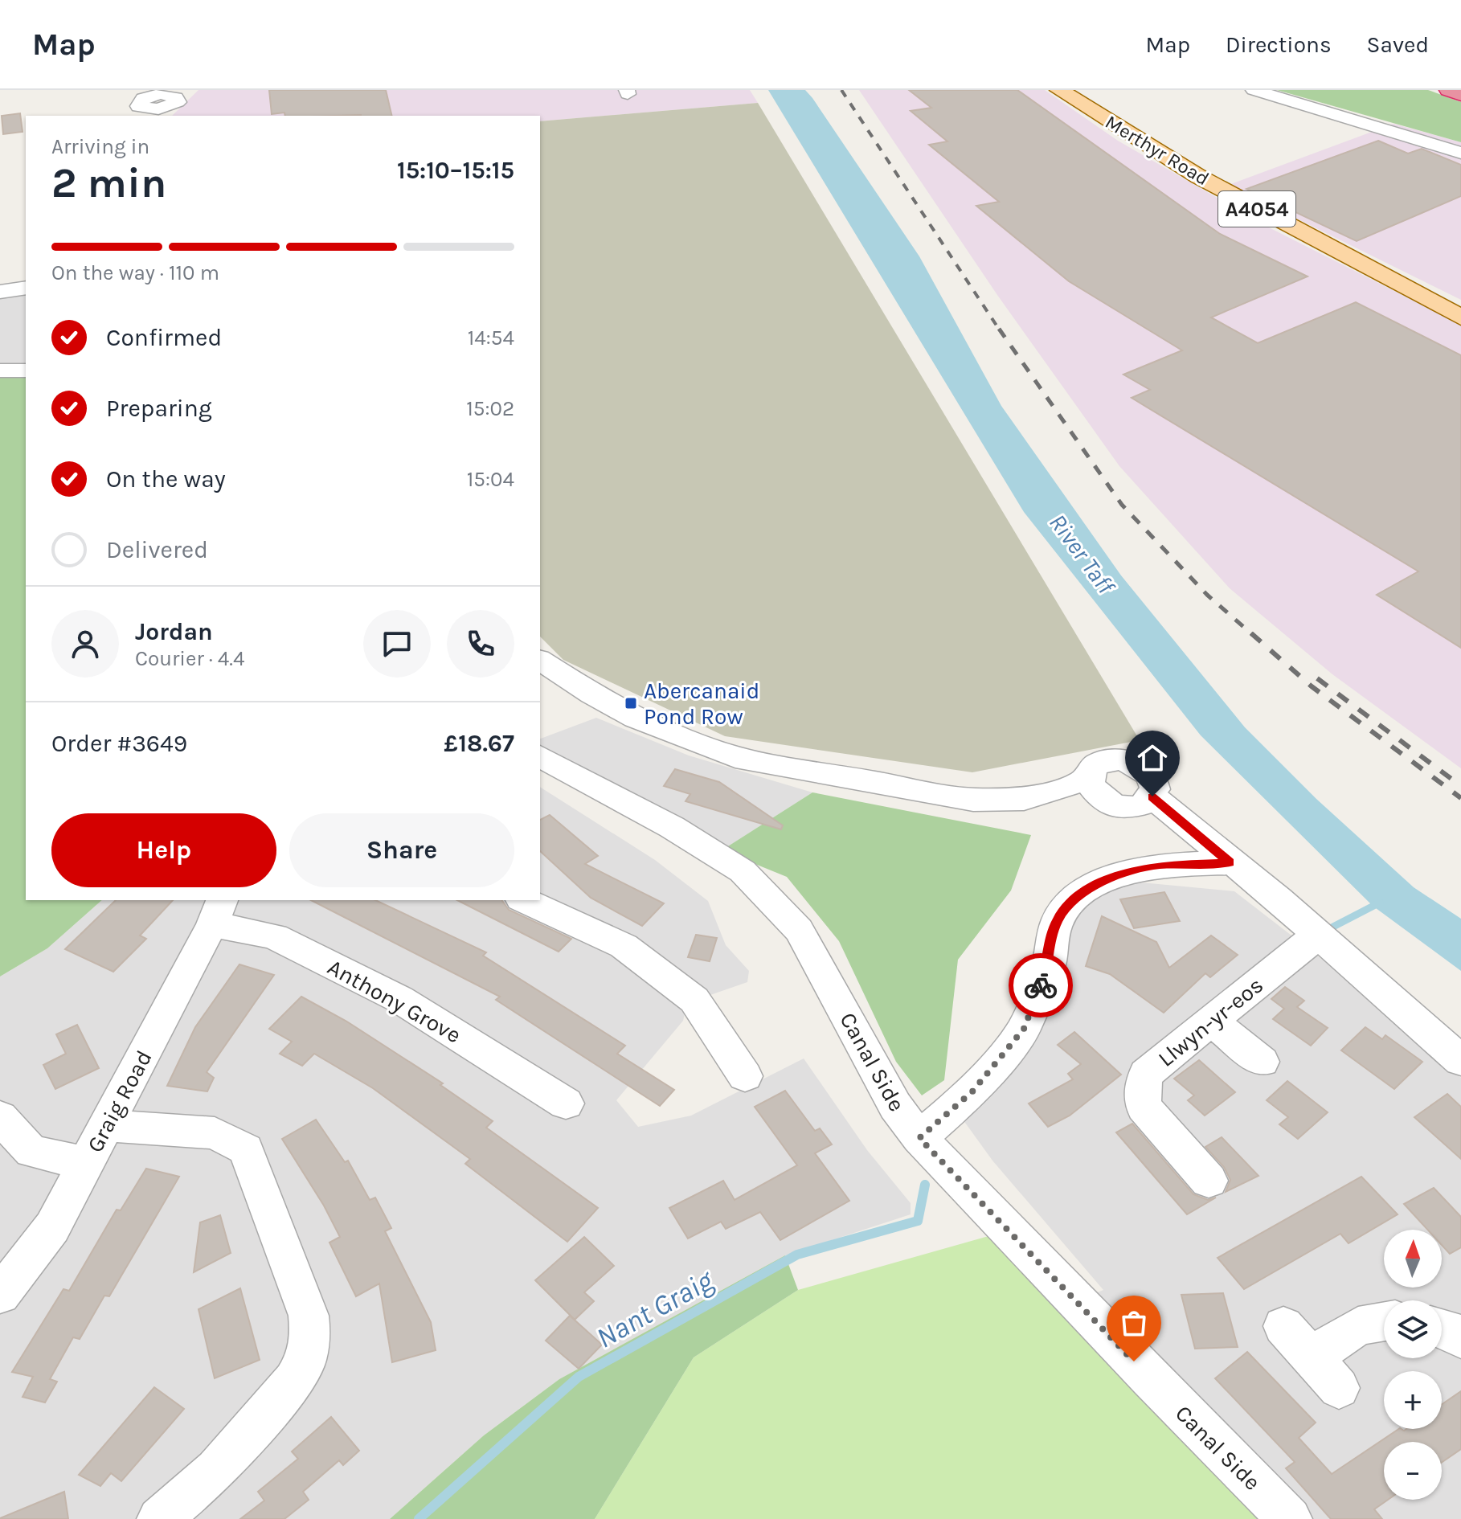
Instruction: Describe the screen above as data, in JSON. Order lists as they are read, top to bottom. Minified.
{"streets":{"main road":["Merthyr Road","A4054"],"street":["Anthony Grove","Llwyn-yr-eos","Canal Side","Graig Road"]},"crossings":[["Anthony Grove","Graig Road"]],"water":["River Taff","Nant Graig"],"places":{"transit":["Abercanaid Pond Row"]},"north":"top","page":{"header":"Map","nav":["Map","Directions","Saved"],"heading":["2 min","Arriving in","15:10–15:15"],"panel":["Jordan","Courier · 4.4","Order #3649","£18.67"],"bar":"On the way · 110 m","list":[["Confirmed","14:54"],["Preparing","15:02"],["On the way","15:04"],"Delivered"],"buttons":["Help","Share"],"map_buttons":["+","−"]}}
